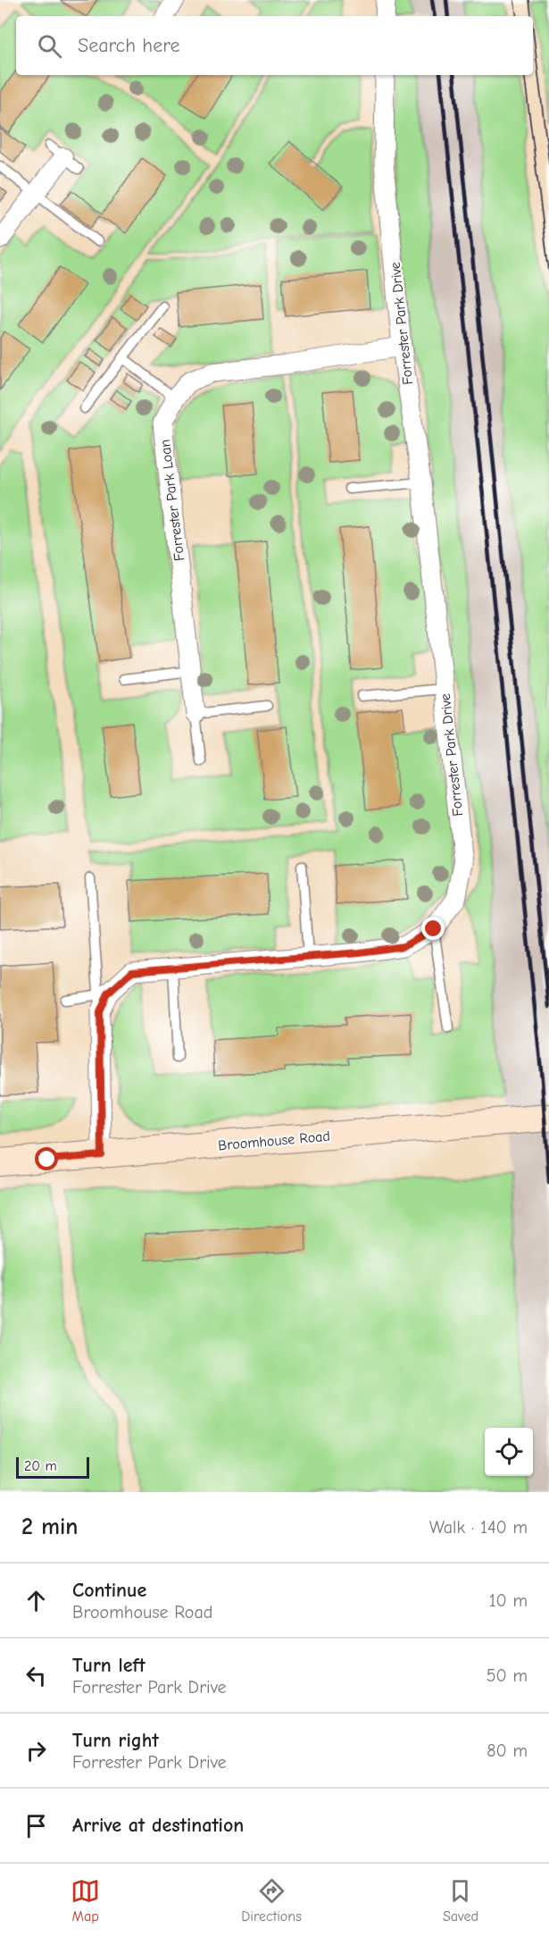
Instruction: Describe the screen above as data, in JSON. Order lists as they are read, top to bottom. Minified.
{"streets":{"main road":["Broomhouse Road"],"street":["Forrester Park Drive","Forrester Park Loan"]},"crossings":[["Forrester Park Drive","Forrester Park Loan"]],"scale_bar":"20 m","page":{"search":"Search here","scale":"20 m","heading":["2 min","Walk · 140 m"],"list":[["Continue","Broomhouse Road","10 m"],["Turn left","Forrester Park Drive","50 m"],["Turn right","Forrester Park Drive","80 m"],"Arrive at destination"],"nav":["Map","Directions","Saved"]}}
